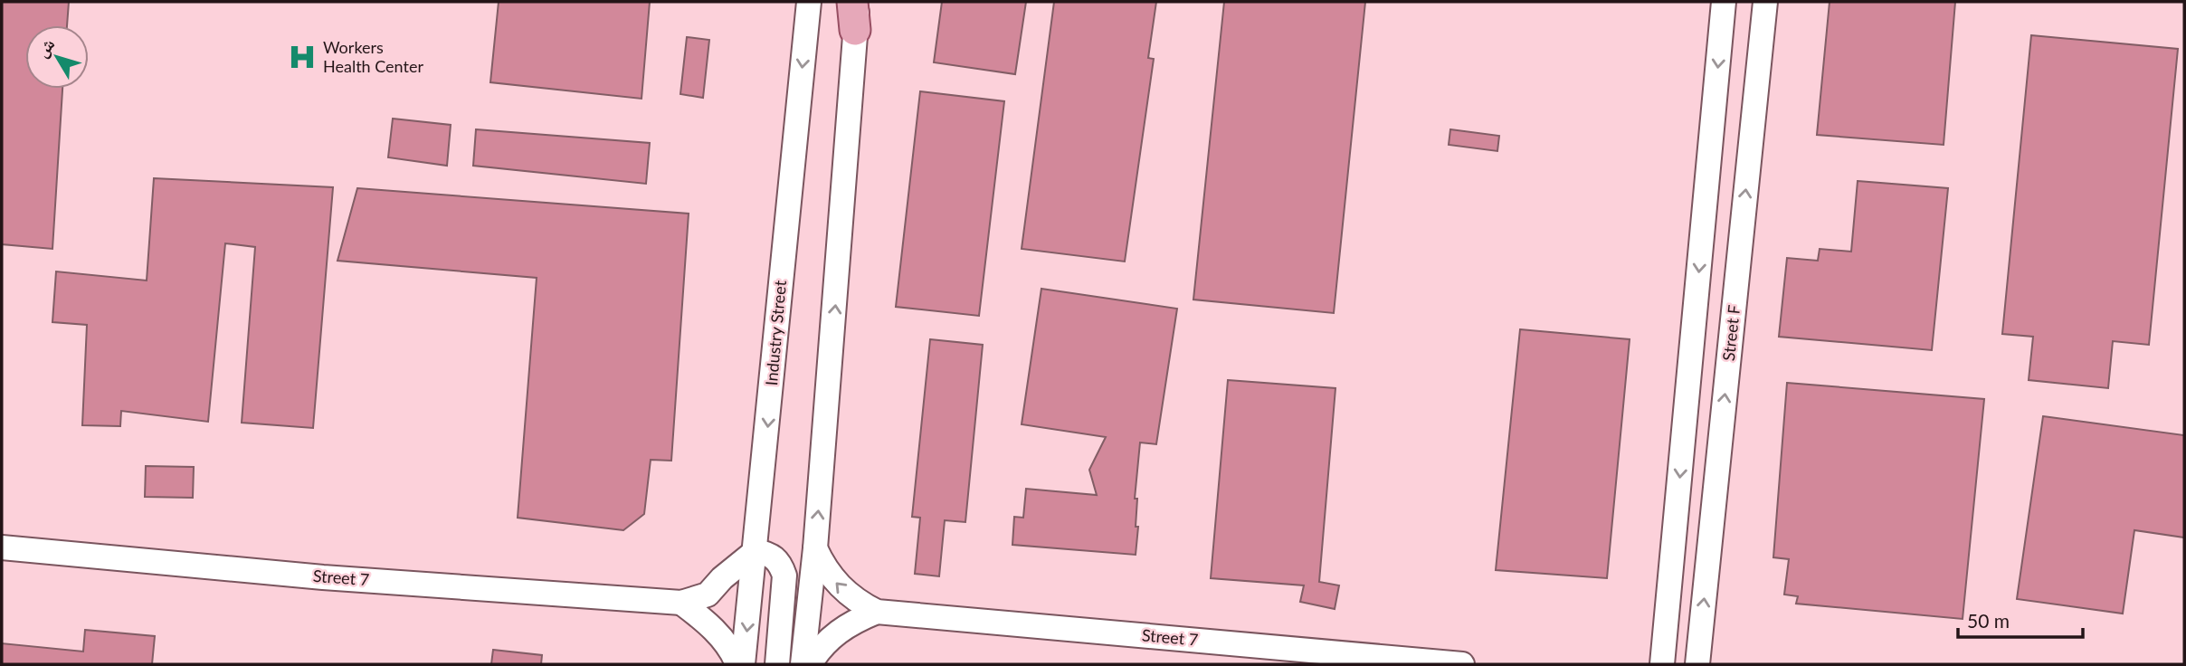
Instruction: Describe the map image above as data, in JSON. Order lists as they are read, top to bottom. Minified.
{"streets":{"street":["Industry Street","Street F","Street 7"]},"crossings":[["Industry Street","Street 7"]],"places":{"hospital":["Workers Health Center"]},"scale_bar":"50 m","north":"top left"}
